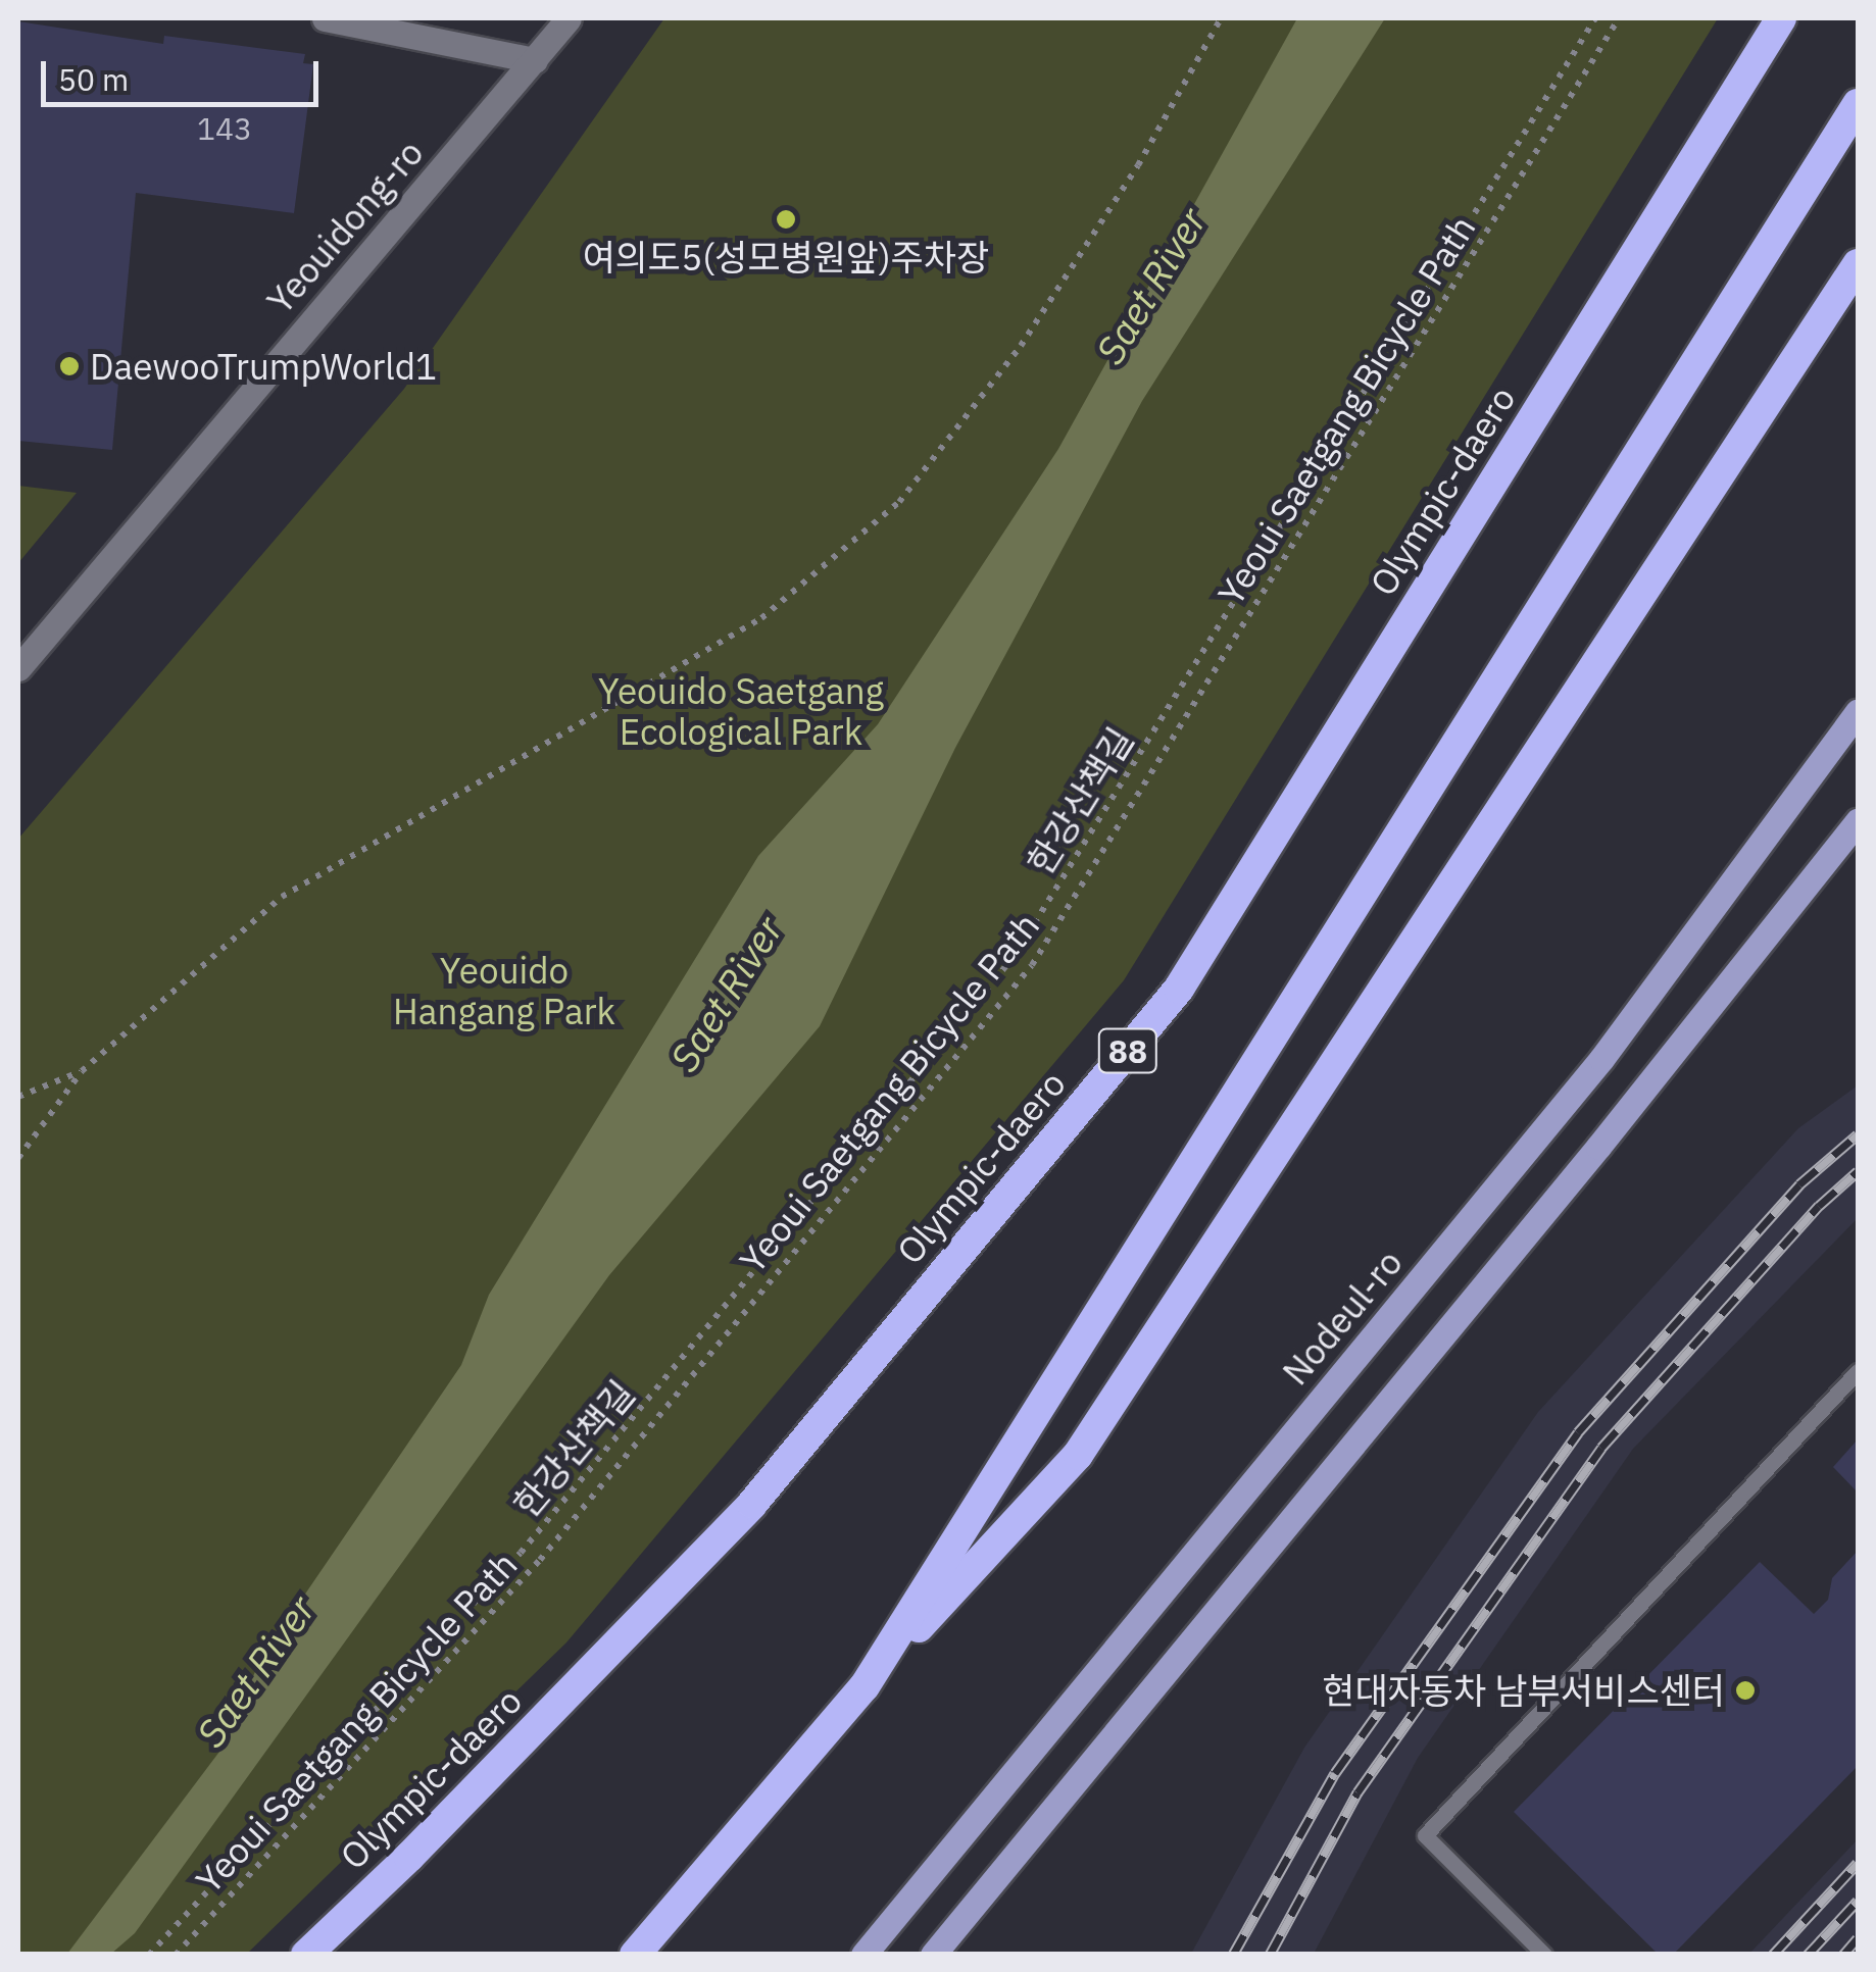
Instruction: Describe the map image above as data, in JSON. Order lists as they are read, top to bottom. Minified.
{"streets":{"highway":["Olympic-daero","88"],"main road":["Yeouidong-ro","Nodeul-ro"],"path":["Yeoui Saetgang Bicycle Path","한강산책길"]},"water":["Saet River"],"parks":["Yeouido Saetgang Ecological Park","Yeouido Hangang Park"],"places":["여의도5(성모병원앞)주차장","DaewooTrumpWorld1","현대자동차 남부서비스센터"],"house_numbers":["143"],"scale_bar":"50 m"}
